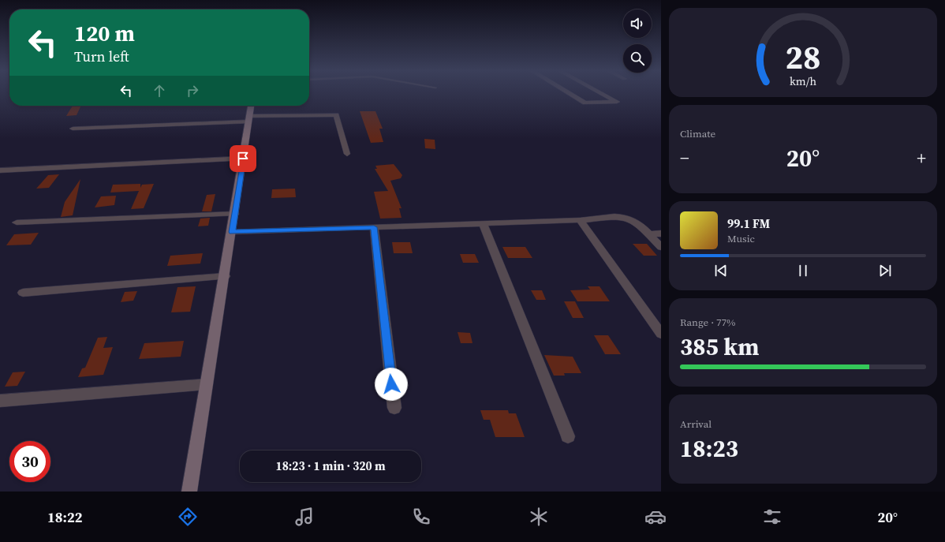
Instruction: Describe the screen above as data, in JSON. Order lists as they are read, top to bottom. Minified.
{"page":{"turn":["120 m","Turn left"],"tile":["Climate",["Range · 77%","385 km"],["Arrival","18:23"]],"heat":["−","20°","+"],"song":["99.1 FM","Music"],"limit":"30","trip":"18:23 · 1 min · 320 m","tabs":["18:22","20°"],"gauge":["28","km/h"]}}
